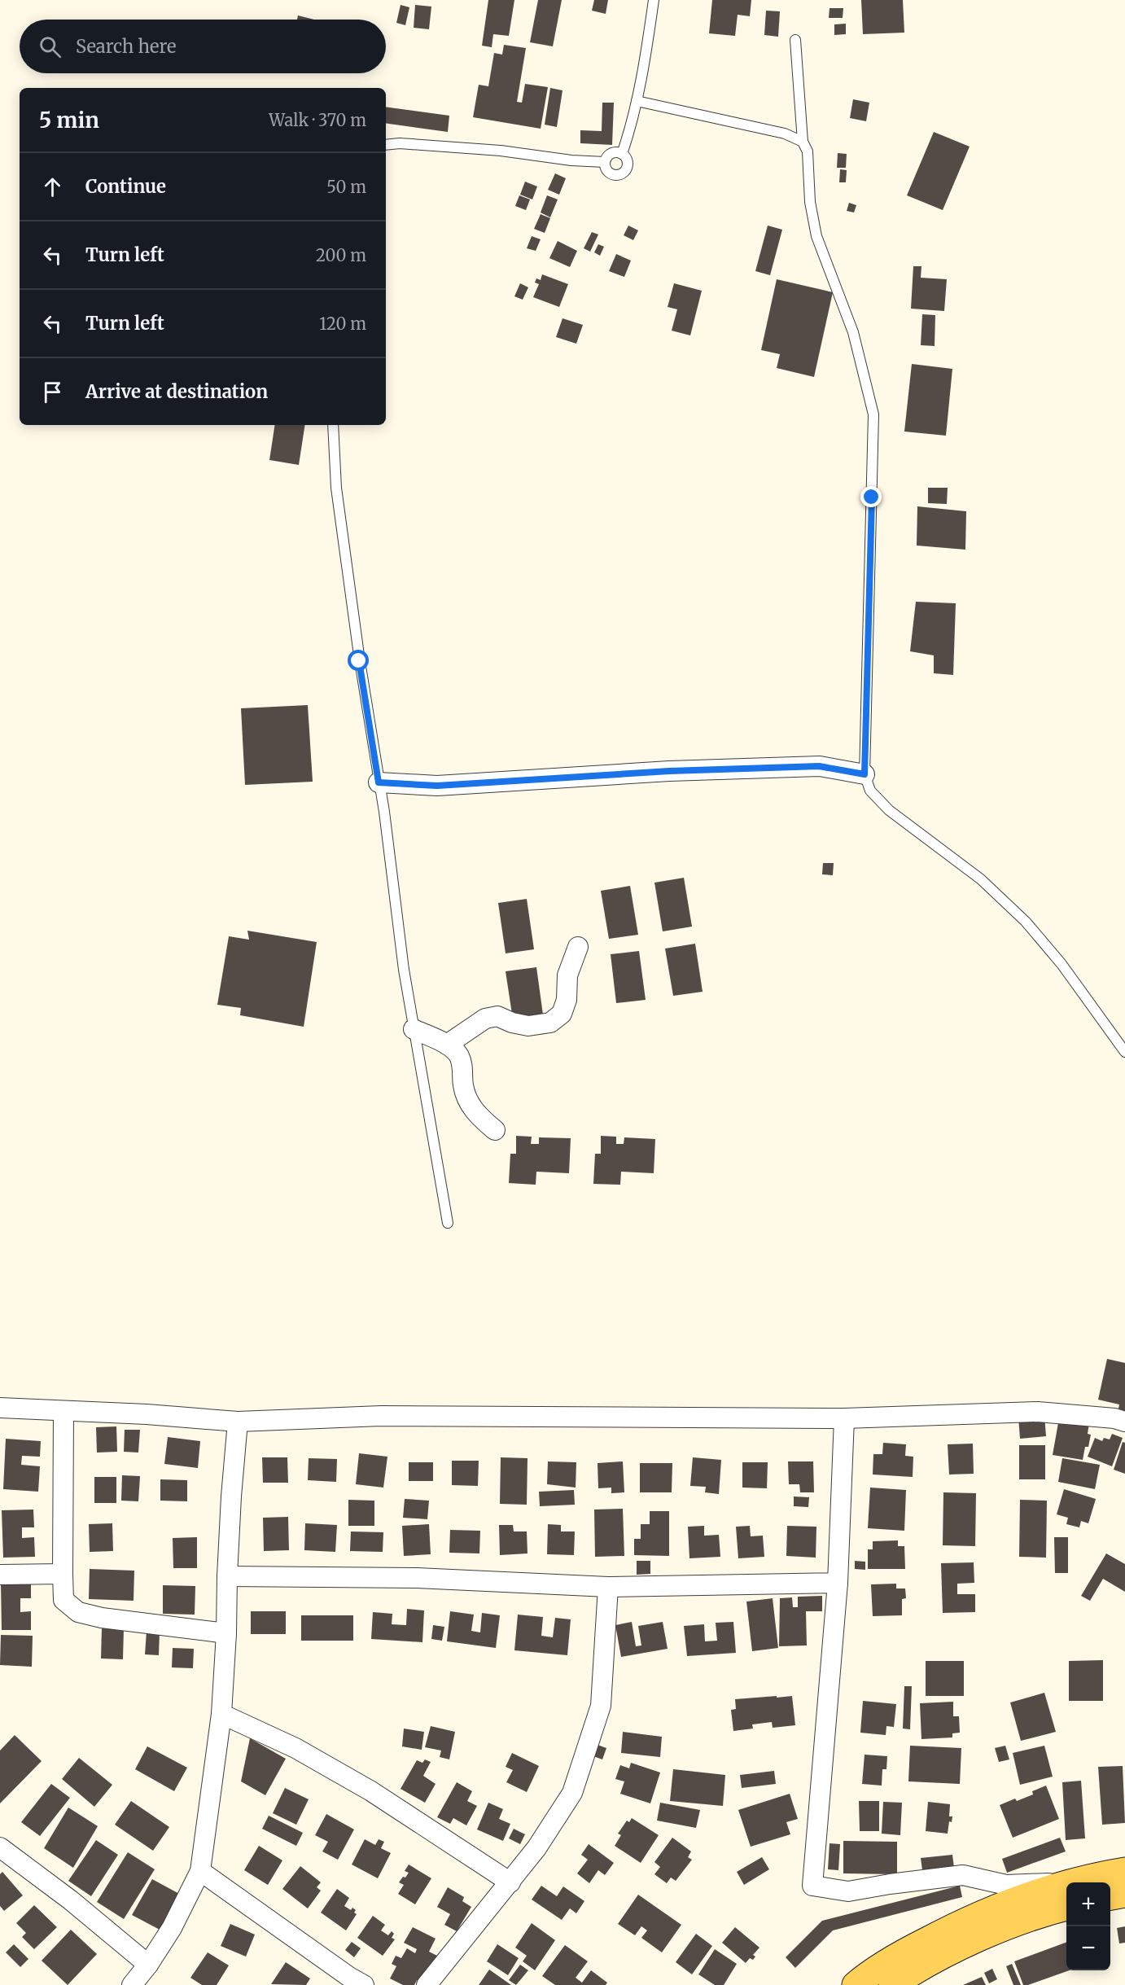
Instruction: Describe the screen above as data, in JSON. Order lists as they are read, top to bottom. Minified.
{"page":{"search":"Search here","heading":["5 min","Walk · 370 m"],"list":[["Continue","50 m"],["Turn left","200 m"],["Turn left","120 m"],"Arrive at destination"],"map_buttons":["+","−"]}}
